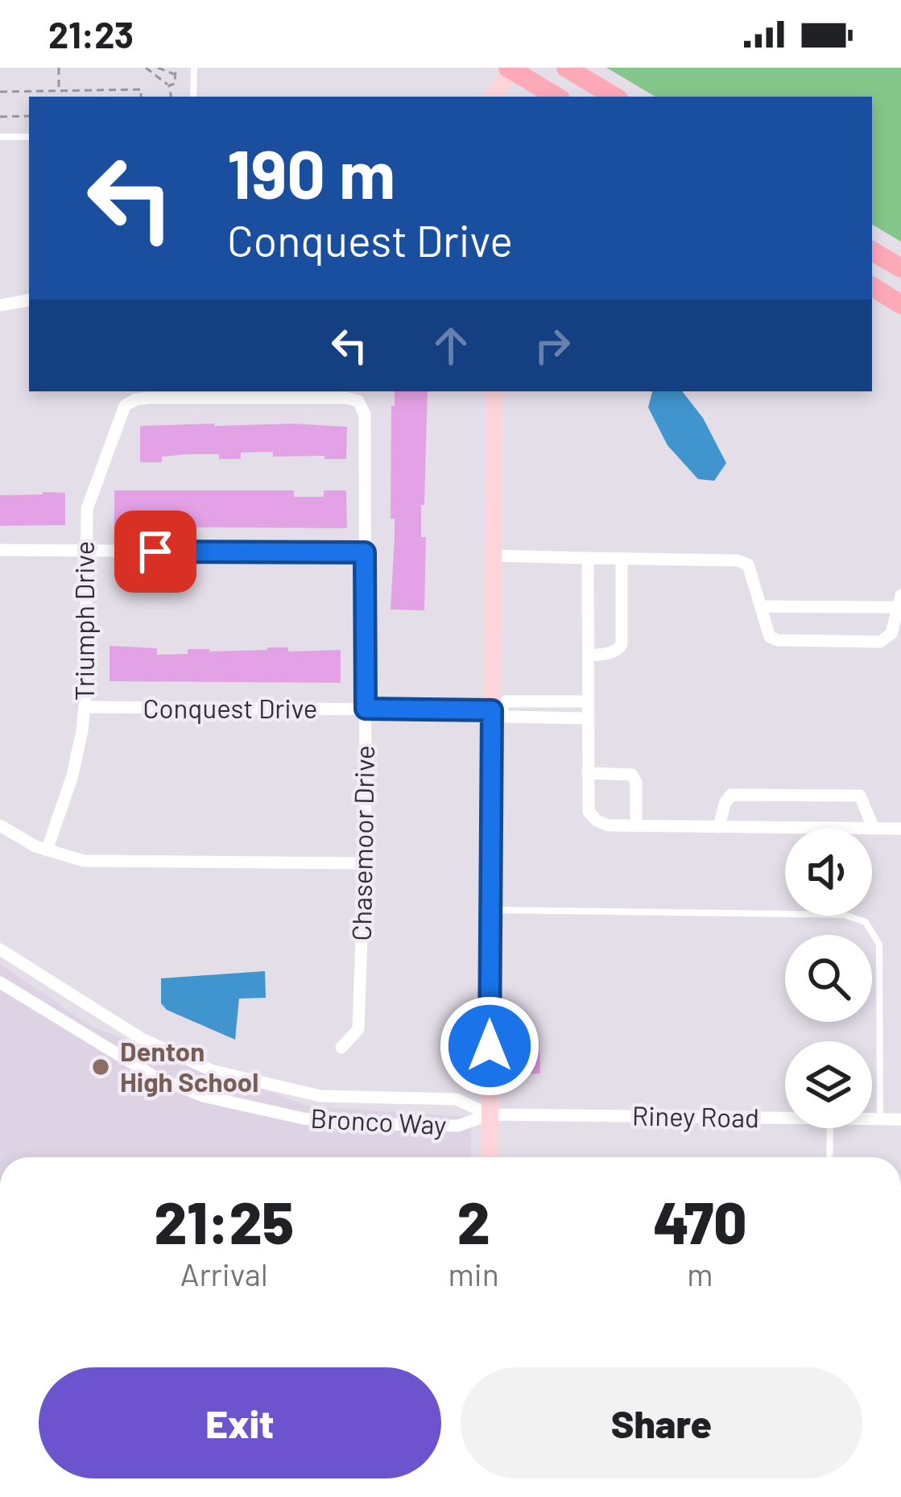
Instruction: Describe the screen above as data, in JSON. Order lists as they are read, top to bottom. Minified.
{"streets":{"street":["Triumph Drive","Conquest Drive","Chasemoor Drive","Riney Road","Bronco Way"]},"crossings":[["Triumph Drive","Conquest Drive"],["Triumph Drive","Chasemoor Drive"],["Conquest Drive","Chasemoor Drive"],["Riney Road","Bronco Way"]],"places":["Denton High School"],"page":{"status":"21:23","turn":["190 m","Conquest Drive"],"eta":["21:25","Arrival","2","min","470","m"],"buttons":["Exit","Share"]}}
